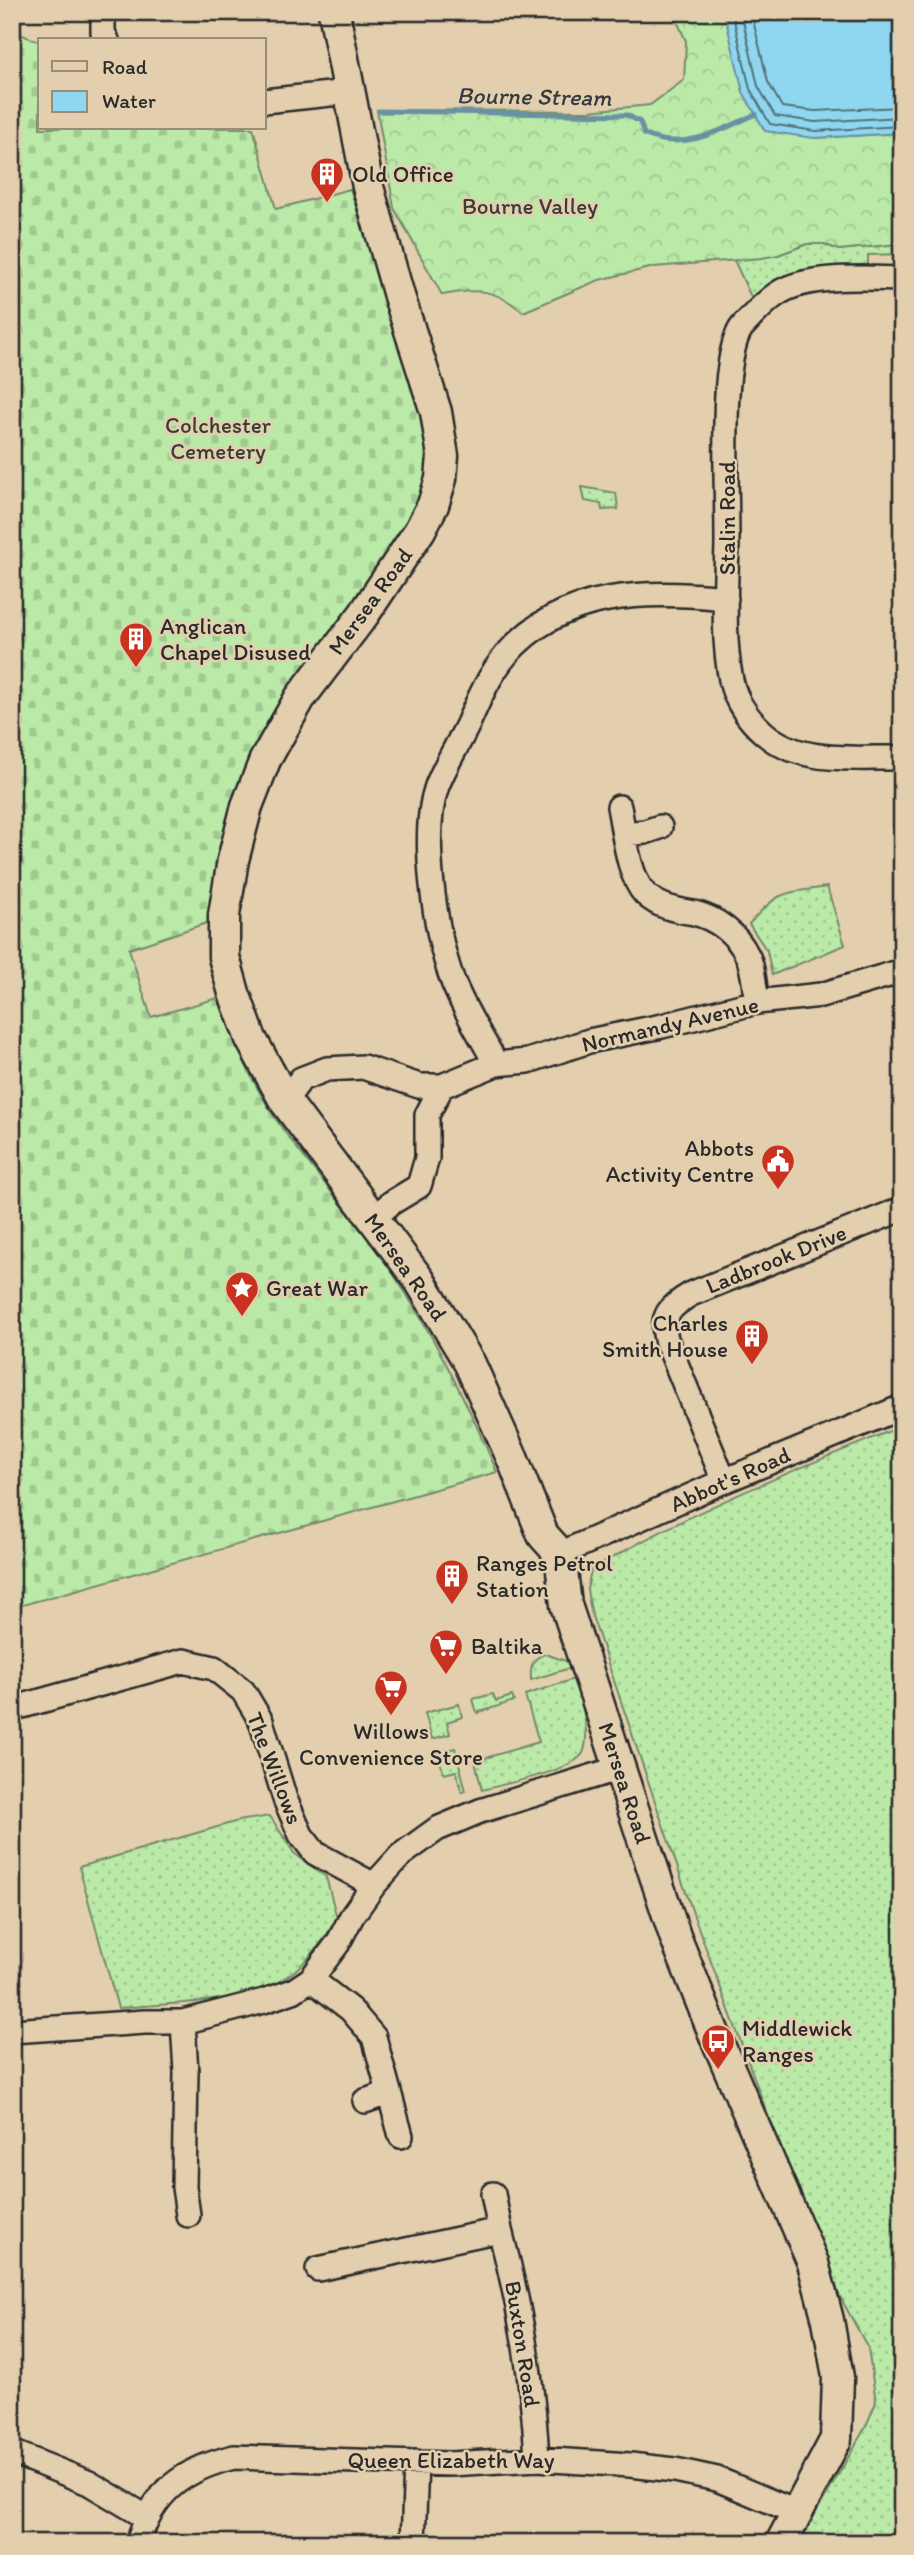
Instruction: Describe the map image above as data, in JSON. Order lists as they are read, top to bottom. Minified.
{"streets":{"main road":["Mersea Road"],"street":["Stalin Road","Normandy Avenue","Ladbrook Drive","Abbot's Road","The Willows","Buxton Road","Queen Elizabeth Way"]},"crossings":[["Mersea Road","Normandy Avenue"],["Mersea Road","Abbot's Road"],["Mersea Road","Queen Elizabeth Way"],["Ladbrook Drive","Abbot's Road"],["Buxton Road","Queen Elizabeth Way"]],"water":["Bourne Stream"],"parks":["Bourne Valley","Colchester Cemetery"],"places":{"building":["Old Office","Anglican Chapel Disused","Charles Smith House","Ranges Petrol Station"],"public building":["Abbots Activity Centre"],"place":["Great War"],"supermarket":["Baltika","Willows Convenience Store"],"bus stop":["Middlewick Ranges"]},"legend":["Road","Water"]}
